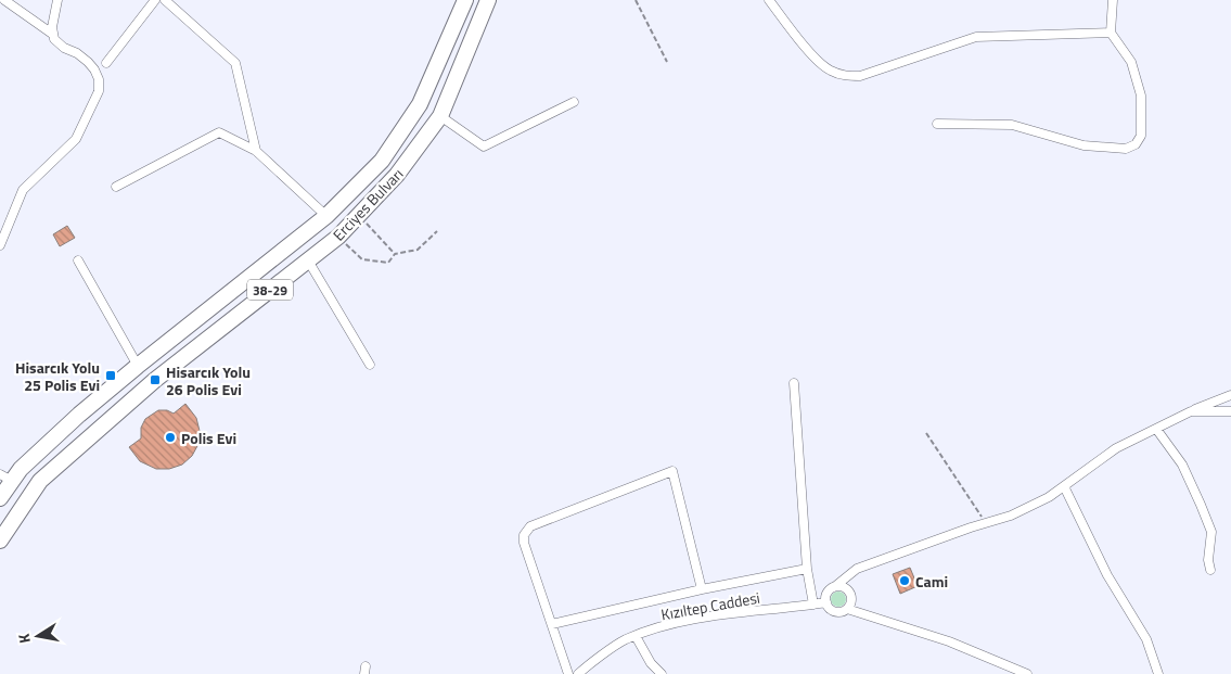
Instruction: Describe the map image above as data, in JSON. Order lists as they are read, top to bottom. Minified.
{"streets":{"highway":["Erciyes Bulvarı","38-29"],"street":["Kızıltep Caddesi"]},"places":{"transit":["Hisarcık Yolu 25 Polis Evi","Hisarcık Yolu 26 Polis Evi"],"other":["Polis Evi","Cami"]},"north":"left"}
